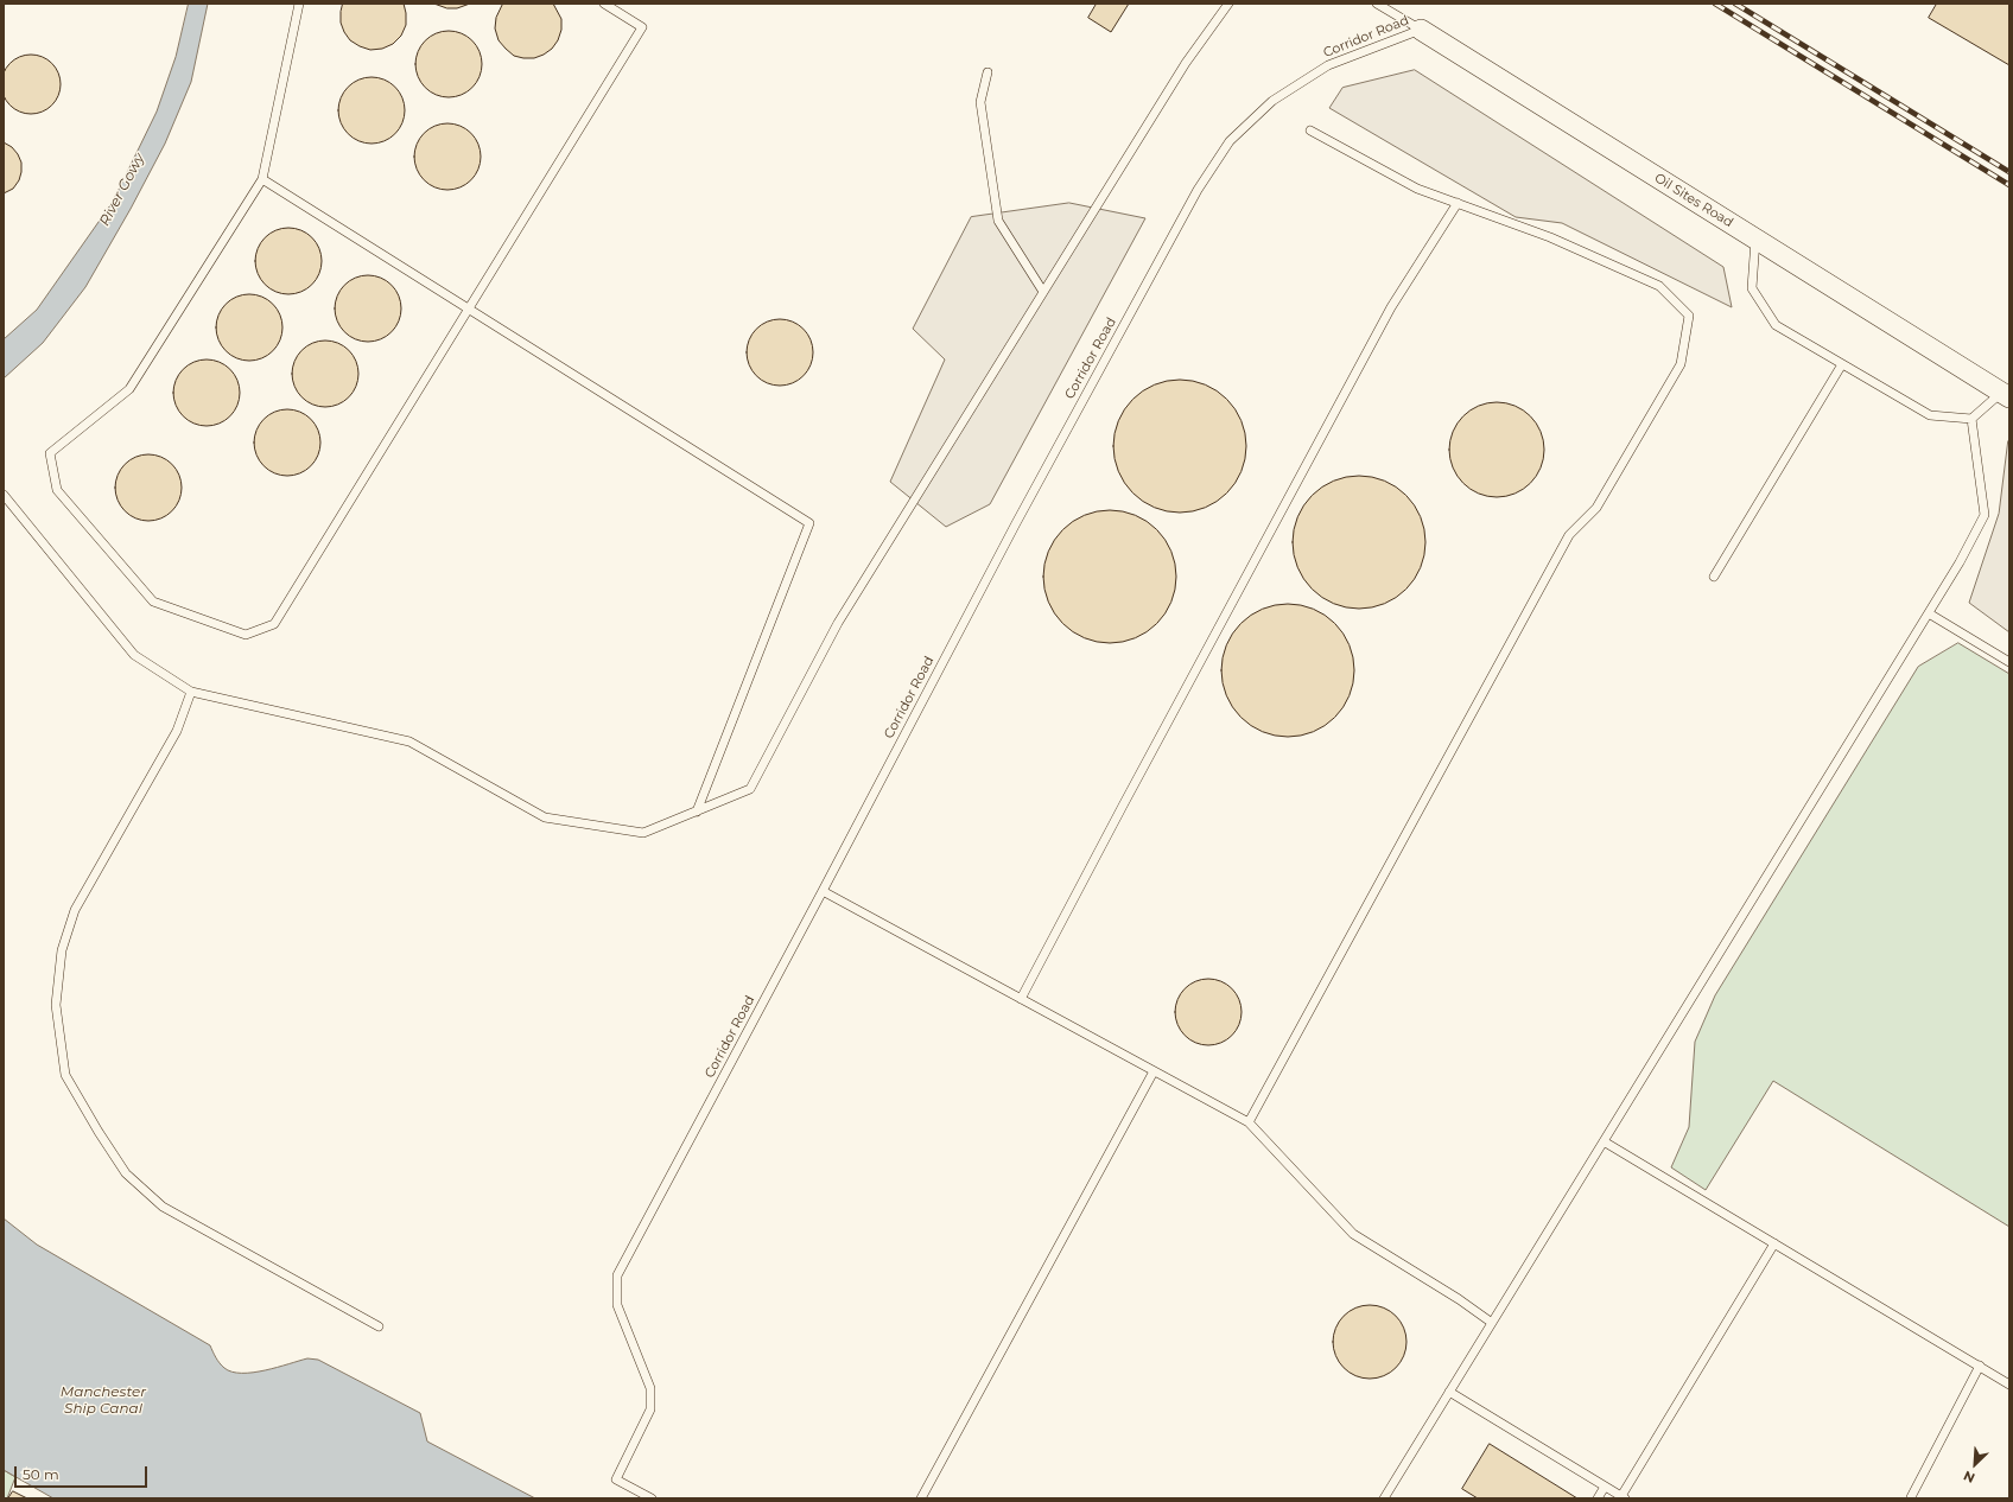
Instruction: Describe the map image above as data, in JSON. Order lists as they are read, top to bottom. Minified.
{"streets":{"street":["Oil Sites Road"],"lane":["Corridor Road"]},"crossings":[["Corridor Road","Oil Sites Road"]],"water":["River Gowy","Manchester Ship Canal"],"scale_bar":"50 m","north":"bottom left"}
